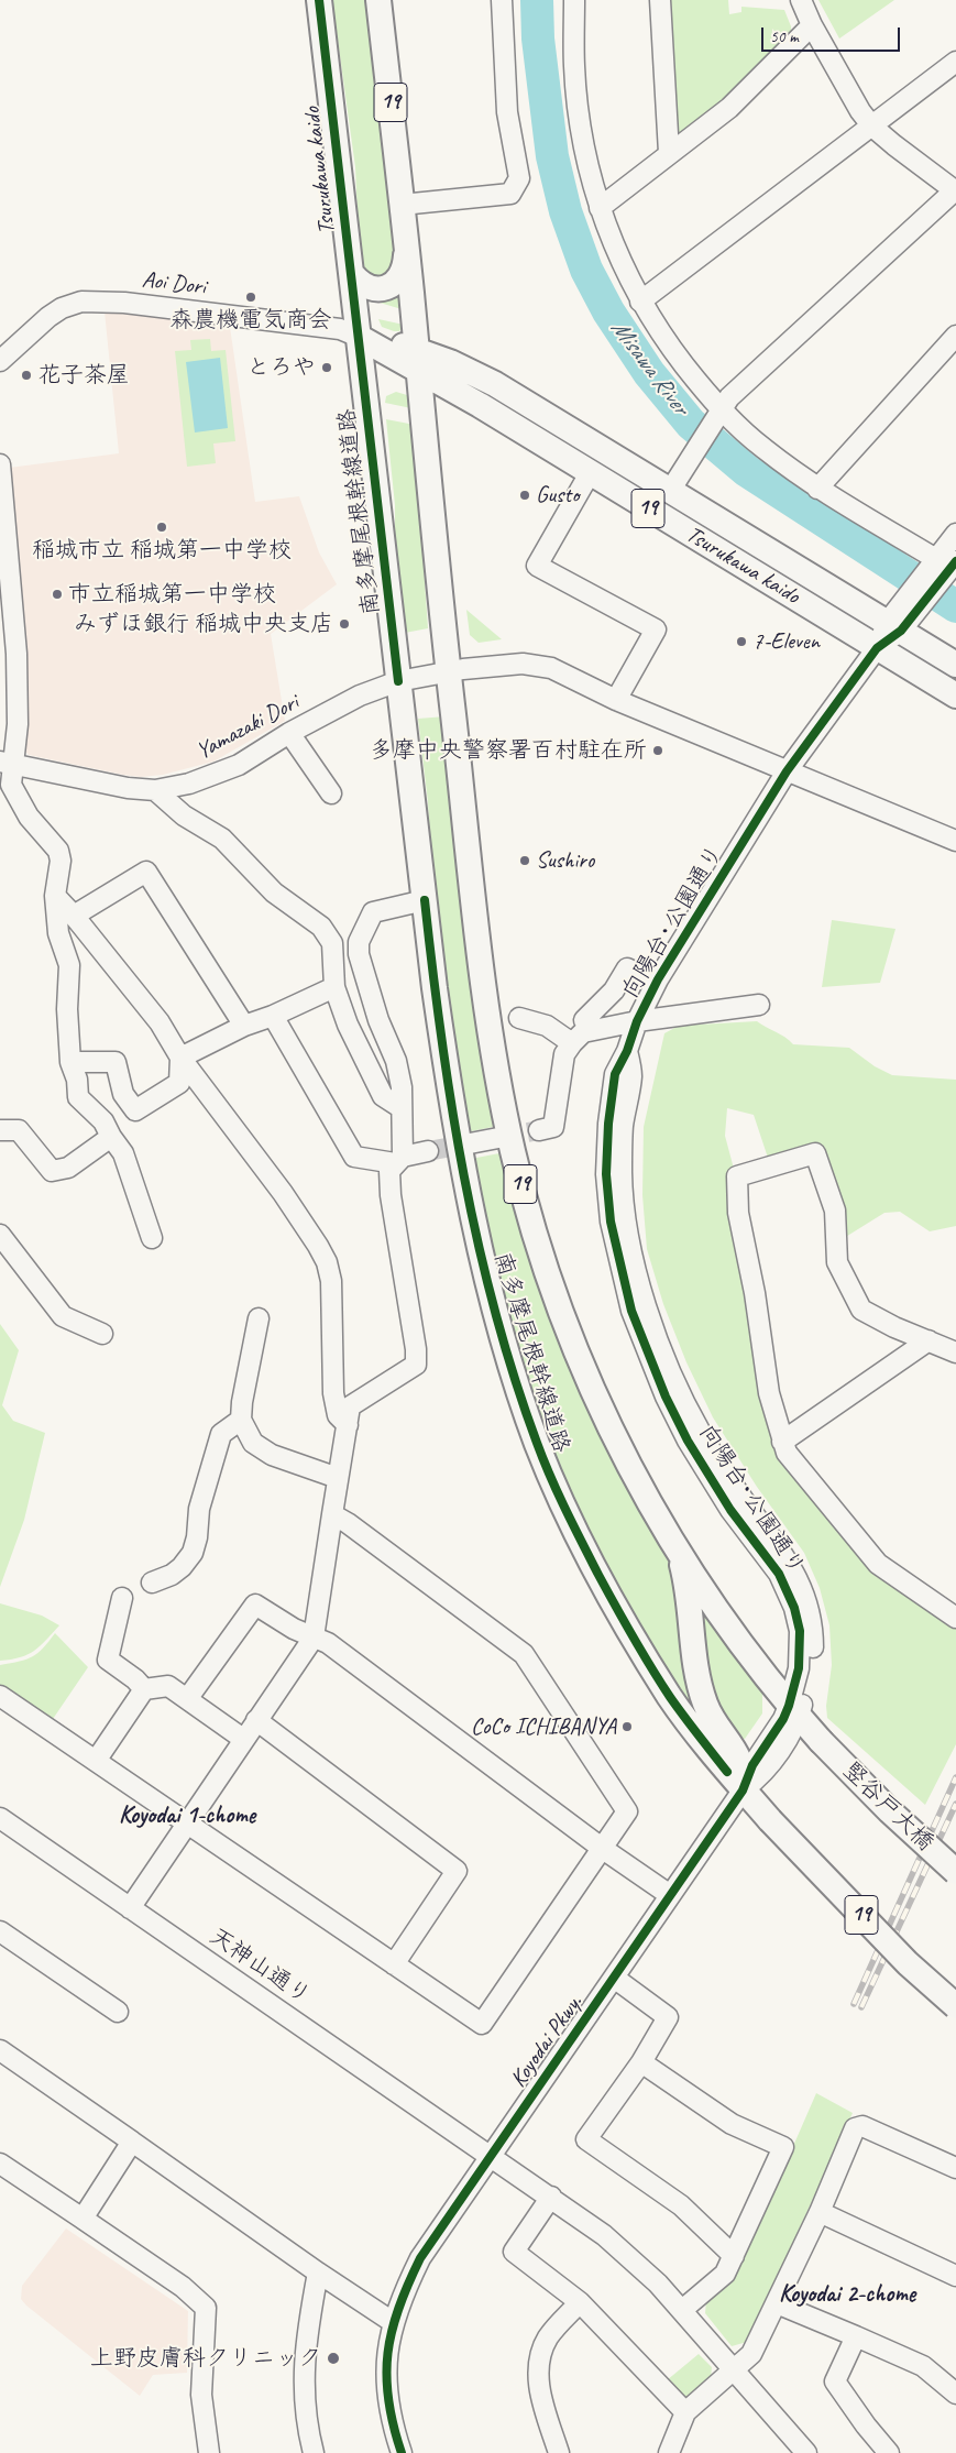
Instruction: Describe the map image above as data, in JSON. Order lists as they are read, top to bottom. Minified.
{"streets":{"main road":["19","Tsurukawa kaido","南多摩尾根幹線道路","竪谷戸大橋"],"street":["Aoi Dori","Yamazaki Dori","向陽台･公園通り","天神山通り","Koyodai Pkwy."]},"crossings":[["19","Tsurukawa kaido"],["19","南多摩尾根幹線道路"],["19","Koyodai Pkwy."],["Tsurukawa kaido","Aoi Dori"],["Tsurukawa kaido","南多摩尾根幹線道路"],["Tsurukawa kaido","向陽台･公園通り"],["Aoi Dori","南多摩尾根幹線道路"],["南多摩尾根幹線道路","Yamazaki Dori"],["南多摩尾根幹線道路","向陽台･公園通り"],["南多摩尾根幹線道路","竪谷戸大橋"],["南多摩尾根幹線道路","Koyodai Pkwy."],["Yamazaki Dori","向陽台･公園通り"],["向陽台･公園通り","竪谷戸大橋"],["向陽台･公園通り","Koyodai Pkwy."],["竪谷戸大橋","Koyodai Pkwy."],["天神山通り","Koyodai Pkwy."]],"districts":["Koyodai 1-chome","Koyodai 2-chome"],"water":["Misawa River"],"places":["森農機電気商会","とろや","花子茶屋","Gusto","稲城市立 稲城第一中学校","市立稲城第一中学校","みずほ銀行 稲城中央支店","7-Eleven","多摩中央警察署百村駐在所","Sushiro","CoCo ICHIBANYA","上野皮膚科クリニック"],"scale_bar":"50 m"}
